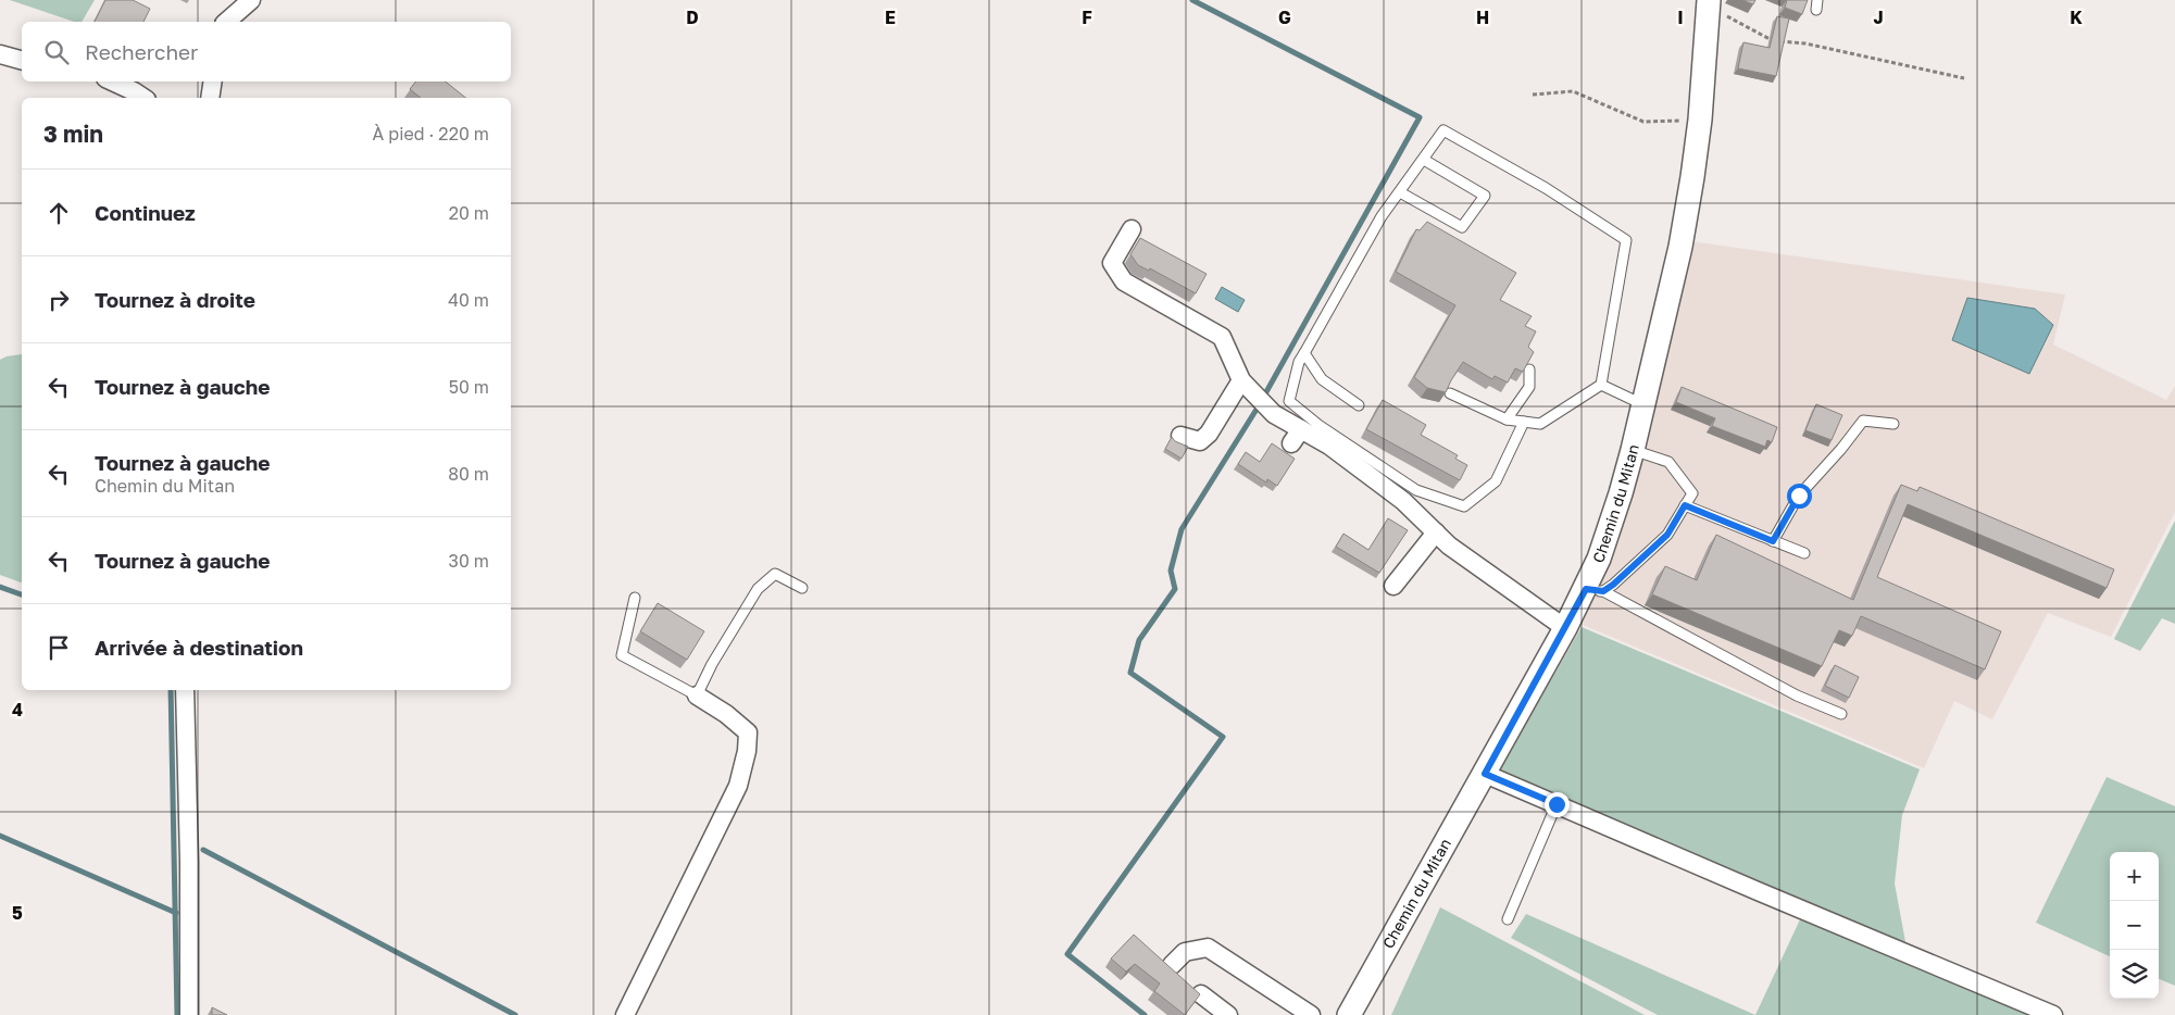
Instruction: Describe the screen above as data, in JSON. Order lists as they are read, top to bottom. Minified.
{"streets":{"street":["Chemin du Mitan"]},"page":{"search":"Rechercher","heading":["3 min","À pied · 220 m"],"list":[["Continuez","20 m"],["Tournez à droite","40 m"],["Tournez à gauche","50 m"],["Tournez à gauche","Chemin du Mitan","80 m"],["Tournez à gauche","30 m"],"Arrivée à destination"],"map_buttons":["+","−"]},"grid":{"columns":["D","E","F","G","H","I","J","K"],"rows":["4","5"]}}
